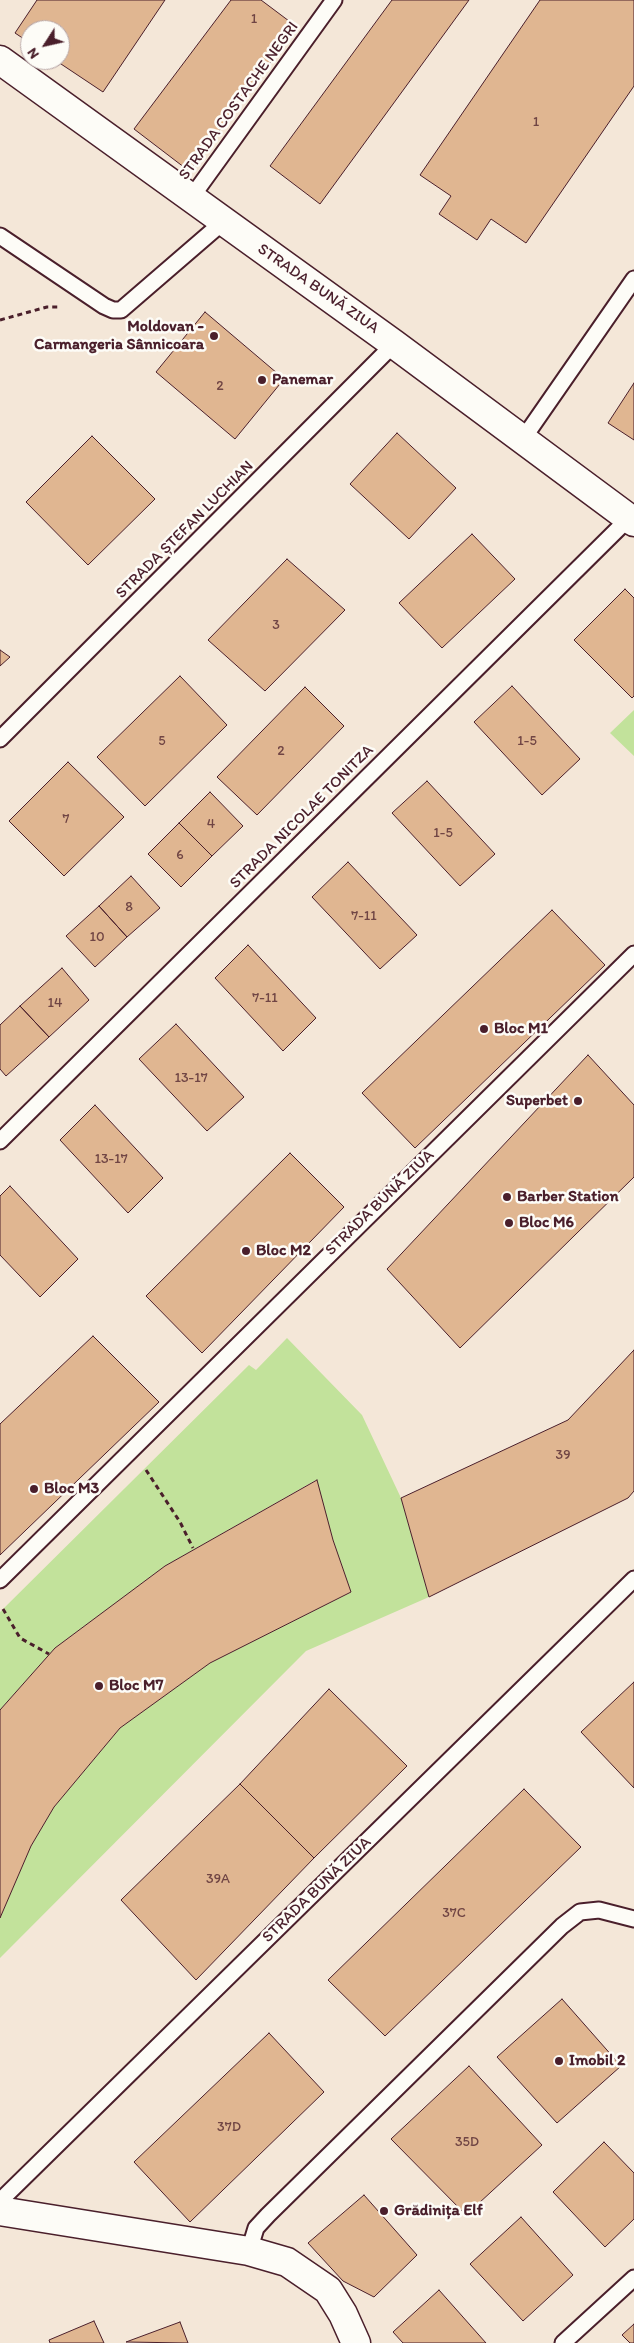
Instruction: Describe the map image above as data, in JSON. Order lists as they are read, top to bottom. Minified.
{"streets":{"main road":["STRADA BUNĂ ZIUA"],"lane":["STRADA COSTACHE NEGRI","STRADA ȘTEFAN LUCHIAN","STRADA NICOLAE TONITZA"]},"crossings":[["STRADA COSTACHE NEGRI","STRADA BUNĂ ZIUA"],["STRADA BUNĂ ZIUA","STRADA ȘTEFAN LUCHIAN"],["STRADA BUNĂ ZIUA","STRADA NICOLAE TONITZA"]],"places":["Moldovan - Carmangeria Sânnicoara","Panemar","Bloc M1","Superbet","Barber Station","Bloc M6","Bloc M2","Bloc M3","Bloc M7","Imobil 2","Grădinița Elf"],"house_numbers":["1","1","2","3","5","1-5","2","7","4","1-5","6","8","7-11","10","7-11","14","13-17","13-17","39","39A","37C","37D","35D"],"north":"bottom left"}
